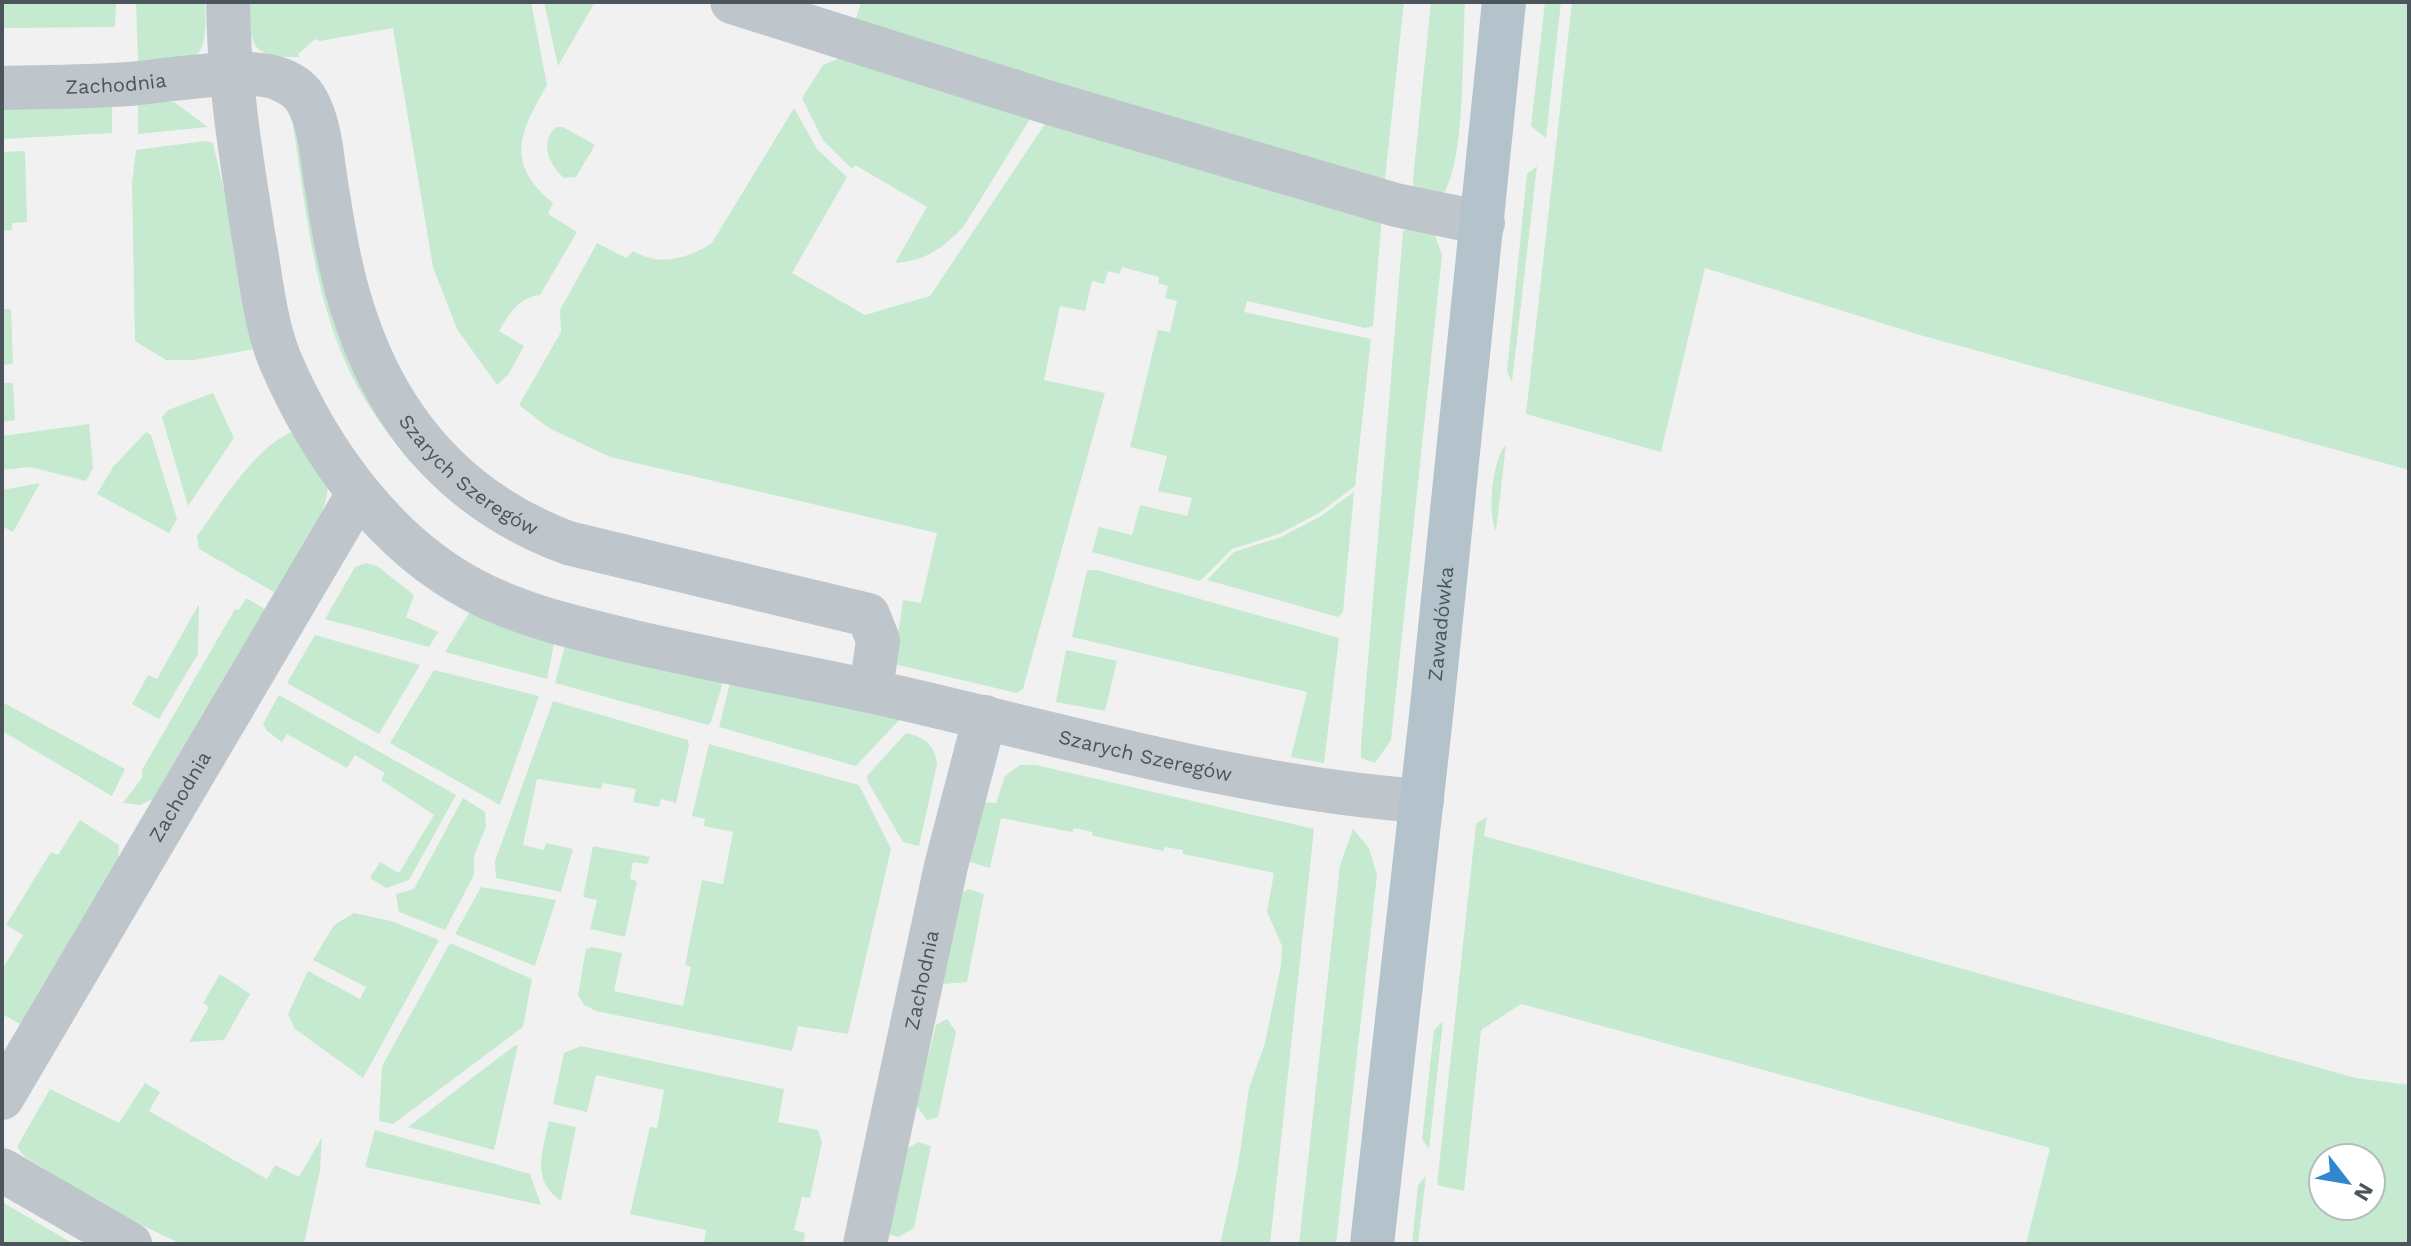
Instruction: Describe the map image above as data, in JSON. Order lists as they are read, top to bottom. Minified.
{"streets":{"main road":["Zawadówka"],"street":["Zachodnia","Szarych Szeregów"]},"crossings":[["Zachodnia","Szarych Szeregów"],["Szarych Szeregów","Zawadówka"]],"north":"bottom right"}
